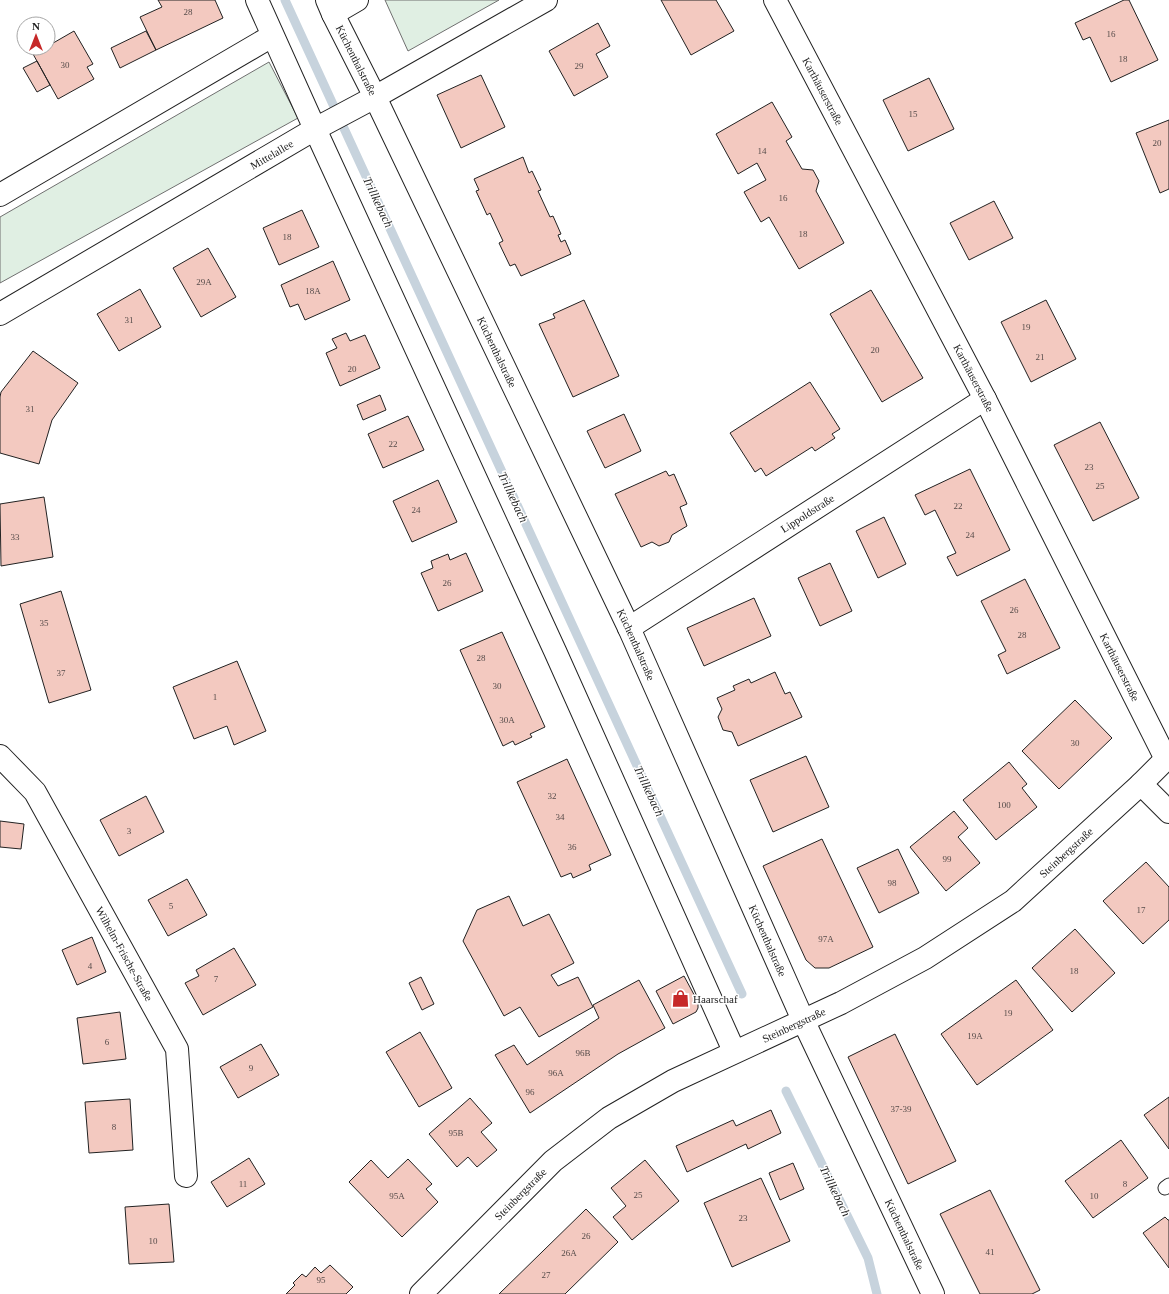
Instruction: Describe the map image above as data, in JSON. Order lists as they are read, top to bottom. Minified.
{"streets":{"street":["Küchenthalstraße","Karthäuserstraße","Mittelallee","Lippoldstraße","Steinbergstraße","Wilhelm-Frische-Straße"]},"crossings":[["Küchenthalstraße","Mittelallee"],["Küchenthalstraße","Lippoldstraße"],["Küchenthalstraße","Steinbergstraße"],["Karthäuserstraße","Lippoldstraße"],["Karthäuserstraße","Steinbergstraße"]],"water":["Trillkebach"],"places":{"shop":["Haarschaf"]},"house_numbers":["28","16","18","30","29","15","20","14","16","18","18","29A","18A","31","19","20","21","20","31","22","23","25","22","24","24","33","26","26","35","28","28","37","30","1","30A","30","32","100","34","3","36","99","98","5","17","97A","4","18","7","19","19A","6","96B","9","96A","96","37-39","8","95B","11","8","25","95A","10","23","26","10","41","26A","27","95"],"north":"top"}
